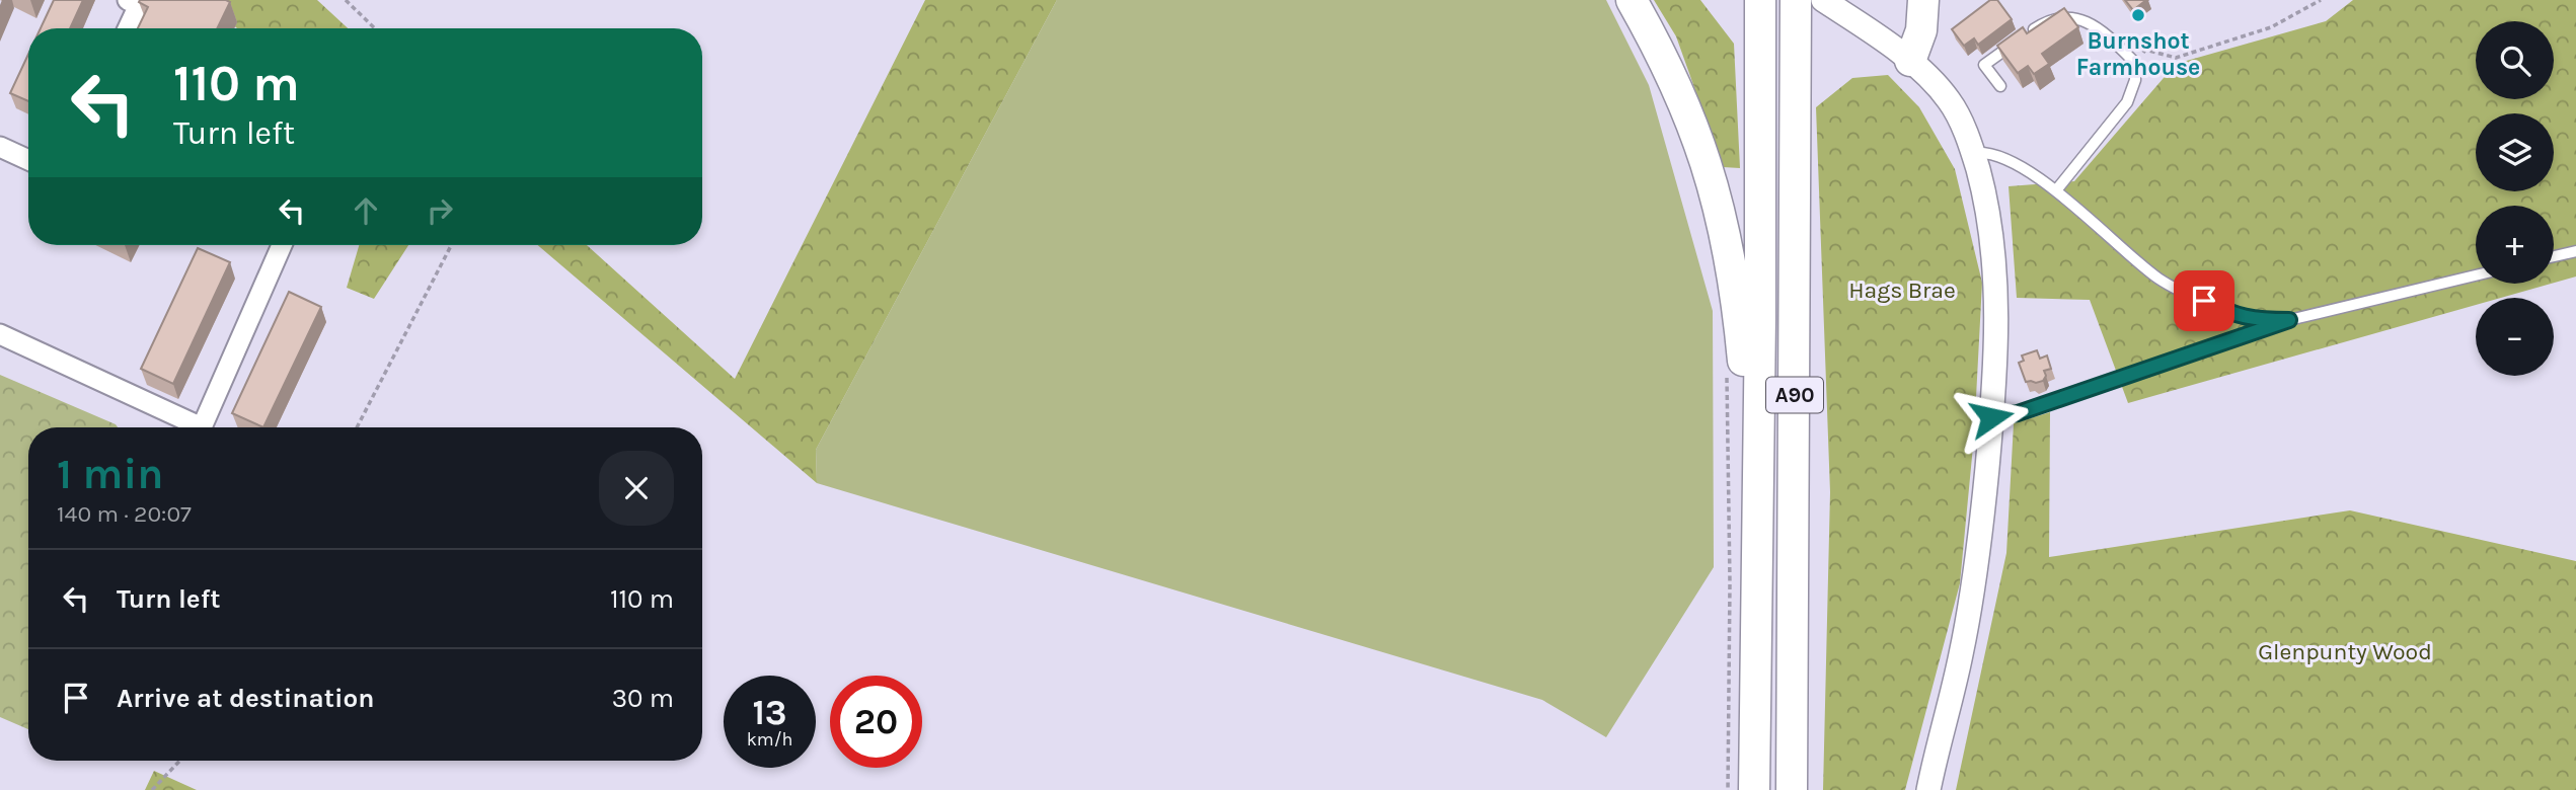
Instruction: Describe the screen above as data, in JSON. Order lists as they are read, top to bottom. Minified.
{"streets":{"main road":["A90"]},"parks":["Hags Brae","Glenpunty Wood"],"places":["Burnshot Farmhouse"],"page":{"map_buttons":["+","−"],"turn":["110 m","Turn left"],"heading":["1 min","140 m · 20:07"],"list":[{"name":"Turn left","value":"110 m"},{"name":"Arrive at destination","value":"30 m"}],"speed":"13 km/h","limit":"20"}}
